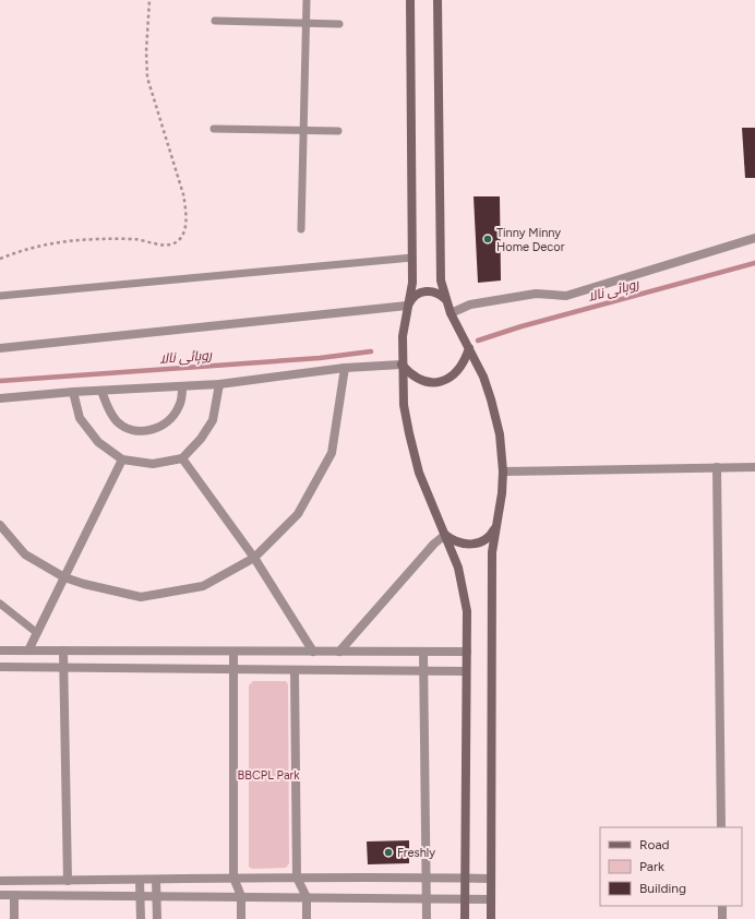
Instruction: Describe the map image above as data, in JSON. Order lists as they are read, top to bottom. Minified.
{"water":["روہائی نالا"],"parks":["BBCPL Park"],"places":["Tinny Minny Home Decor","Freshly"],"legend":["Road","Park","Building"]}
